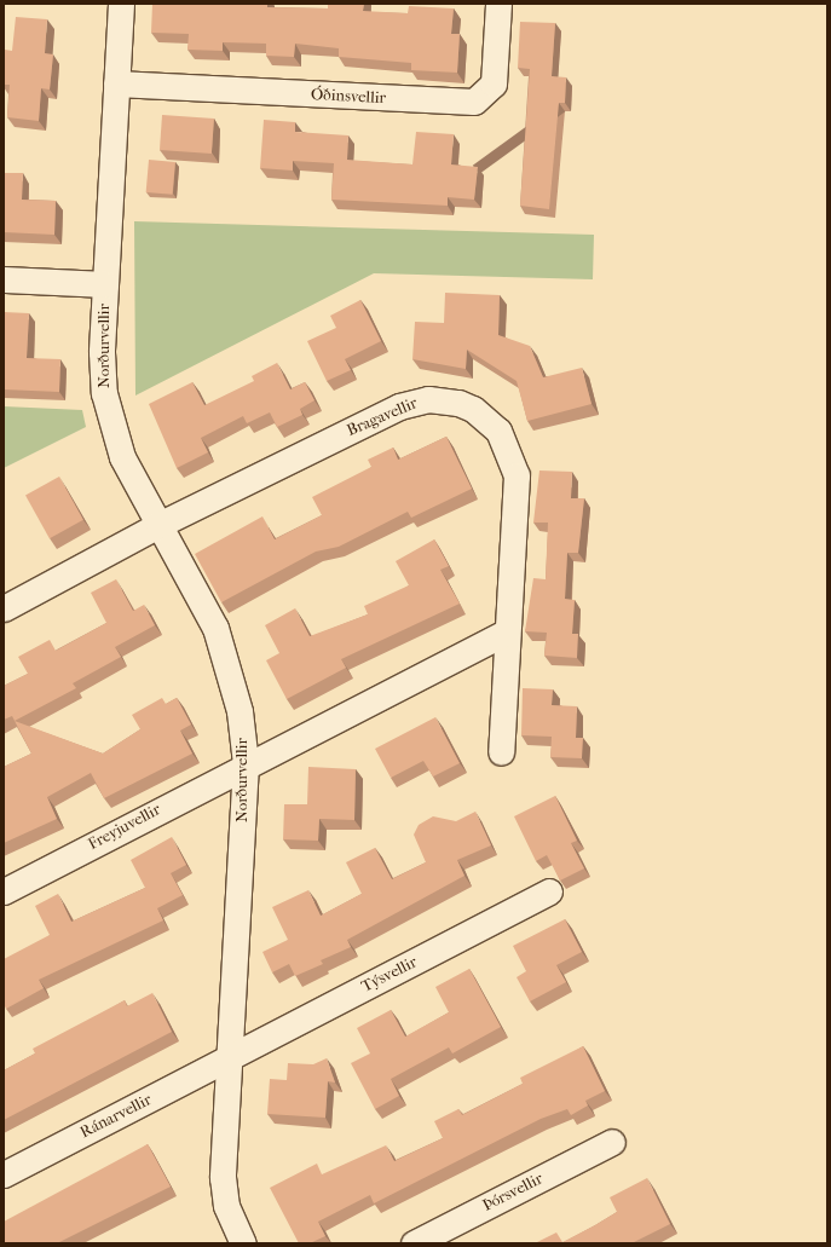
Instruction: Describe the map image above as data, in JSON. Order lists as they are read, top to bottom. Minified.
{"streets":{"street":["Óðinsvellir","Norðurvellir","Bragavellir","Freyjuvellir","Týsvellir","Ránarvellir","Þórsvellir"]},"crossings":[["Óðinsvellir","Norðurvellir"],["Norðurvellir","Bragavellir"],["Norðurvellir","Freyjuvellir"],["Norðurvellir","Týsvellir"],["Norðurvellir","Ránarvellir"],["Týsvellir","Ránarvellir"]]}
